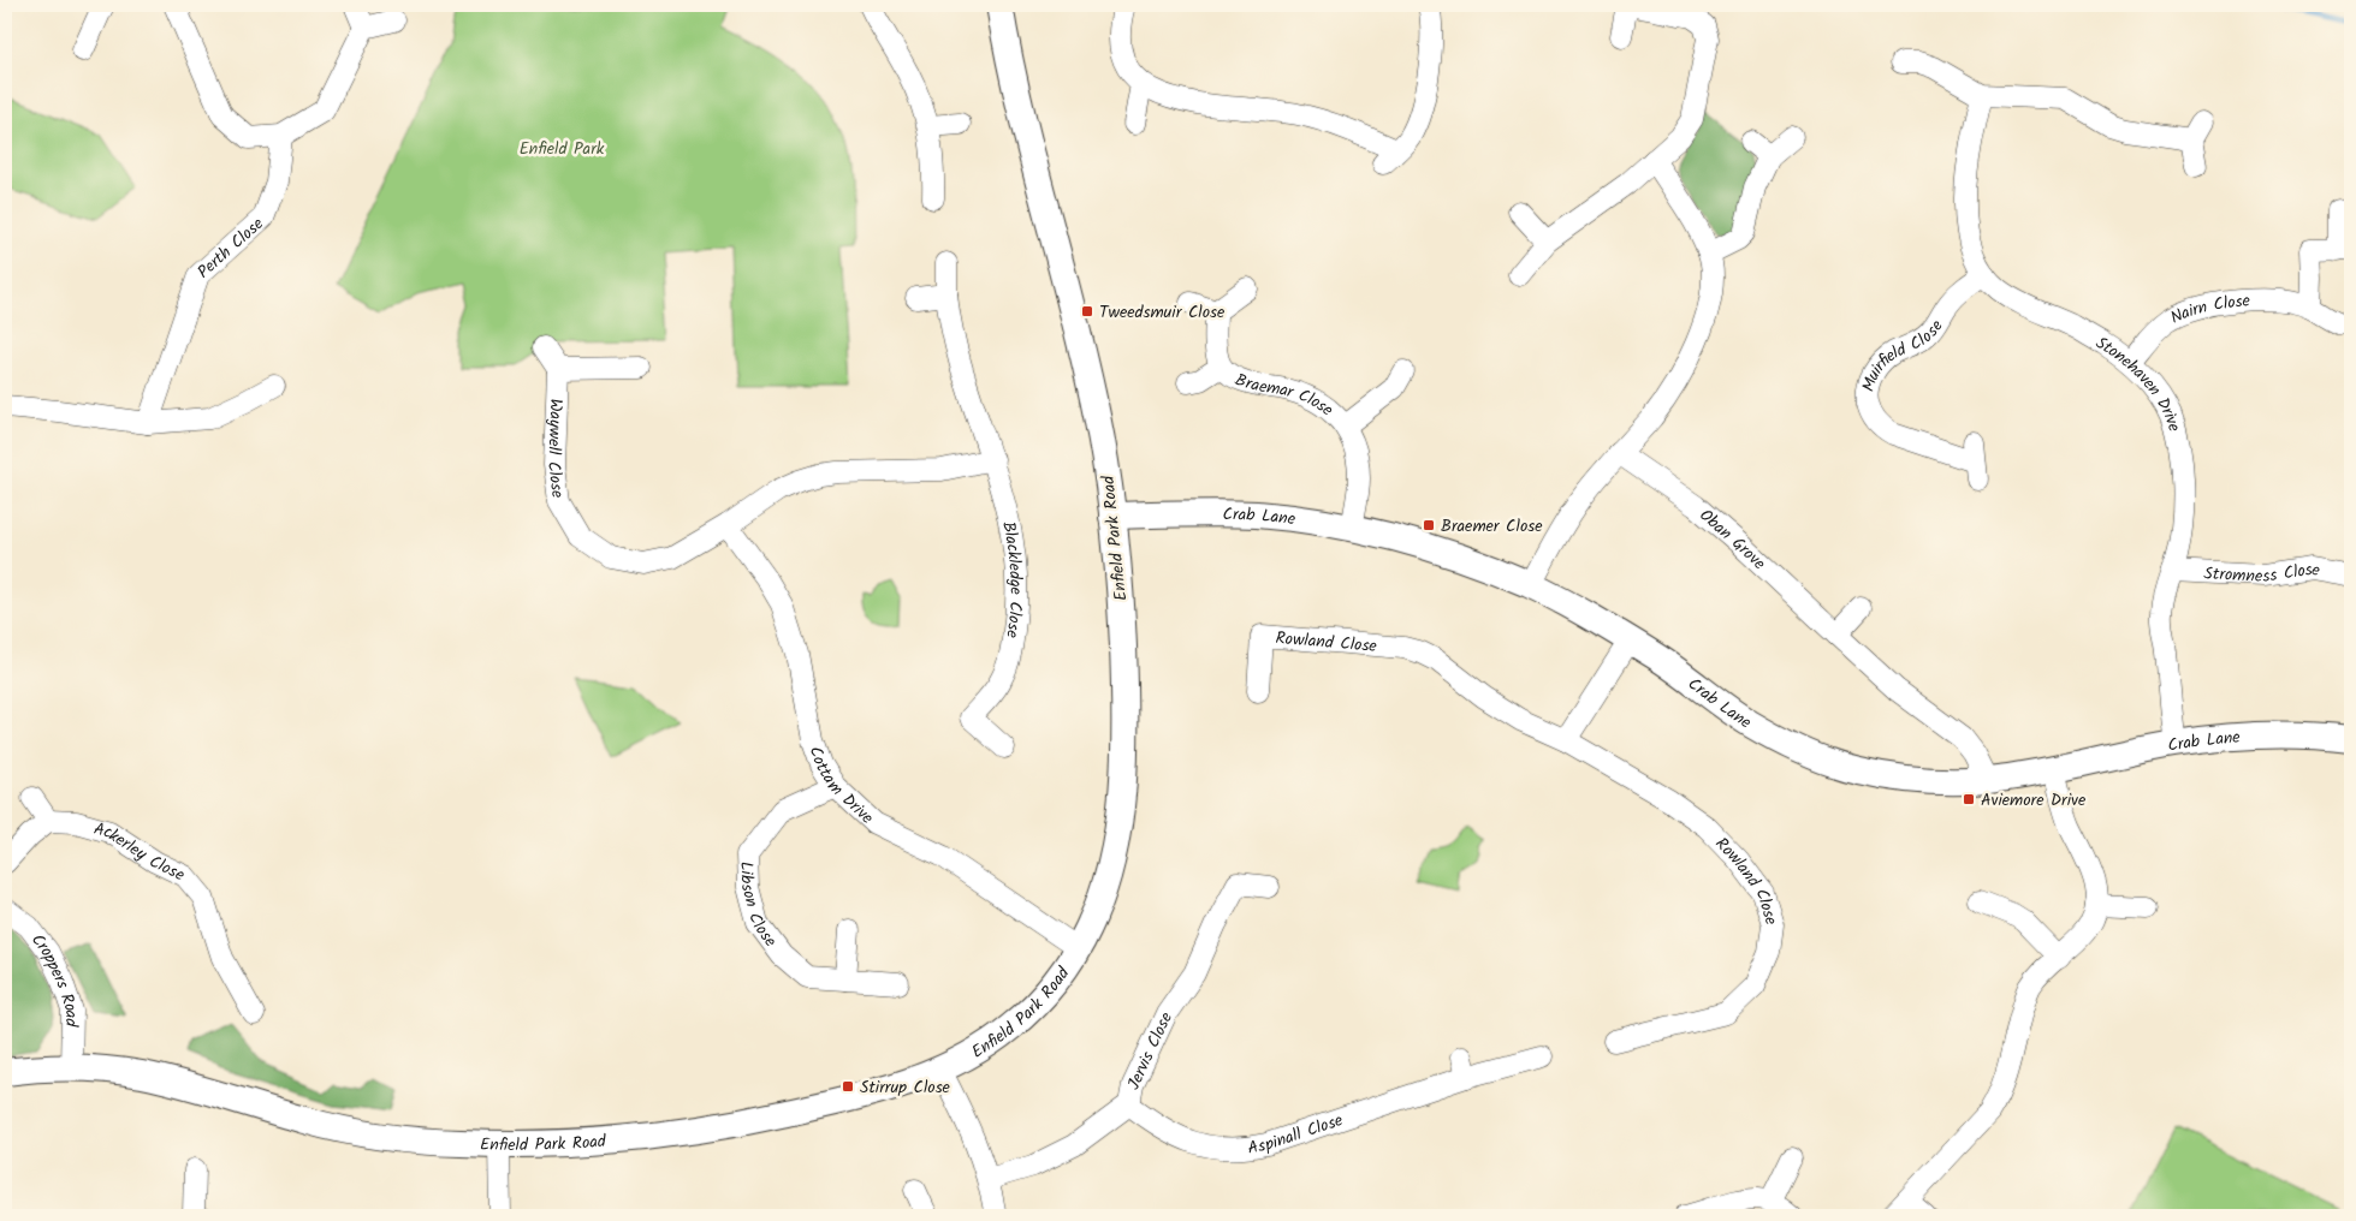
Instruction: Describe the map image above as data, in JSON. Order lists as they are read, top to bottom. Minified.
{"streets":{"street":["Perth Close","Nairn Close","Muirfield Close","Stonehaven Drive","Braemar Close","Waywell Close","Crab Lane","Enfield Park Road","Oban Grove","Stromness Close","Blackledge Close","Rowland Close","Cottam Drive","Ackerley Close","Libson Close","Croppers Road","Jervis Close","Aspinall Close"]},"crossings":[["Nairn Close","Stonehaven Drive"],["Muirfield Close","Stonehaven Drive"],["Stonehaven Drive","Crab Lane"],["Stonehaven Drive","Stromness Close"],["Braemar Close","Crab Lane"],["Waywell Close","Cottam Drive"],["Crab Lane","Enfield Park Road"],["Crab Lane","Oban Grove"],["Enfield Park Road","Cottam Drive"],["Enfield Park Road","Croppers Road"],["Cottam Drive","Libson Close"],["Jervis Close","Aspinall Close"]],"parks":["Enfield Park"],"places":{"transit":["Tweedsmuir Close","Braemer Close","Aviemore Drive","Stirrup Close"]}}
